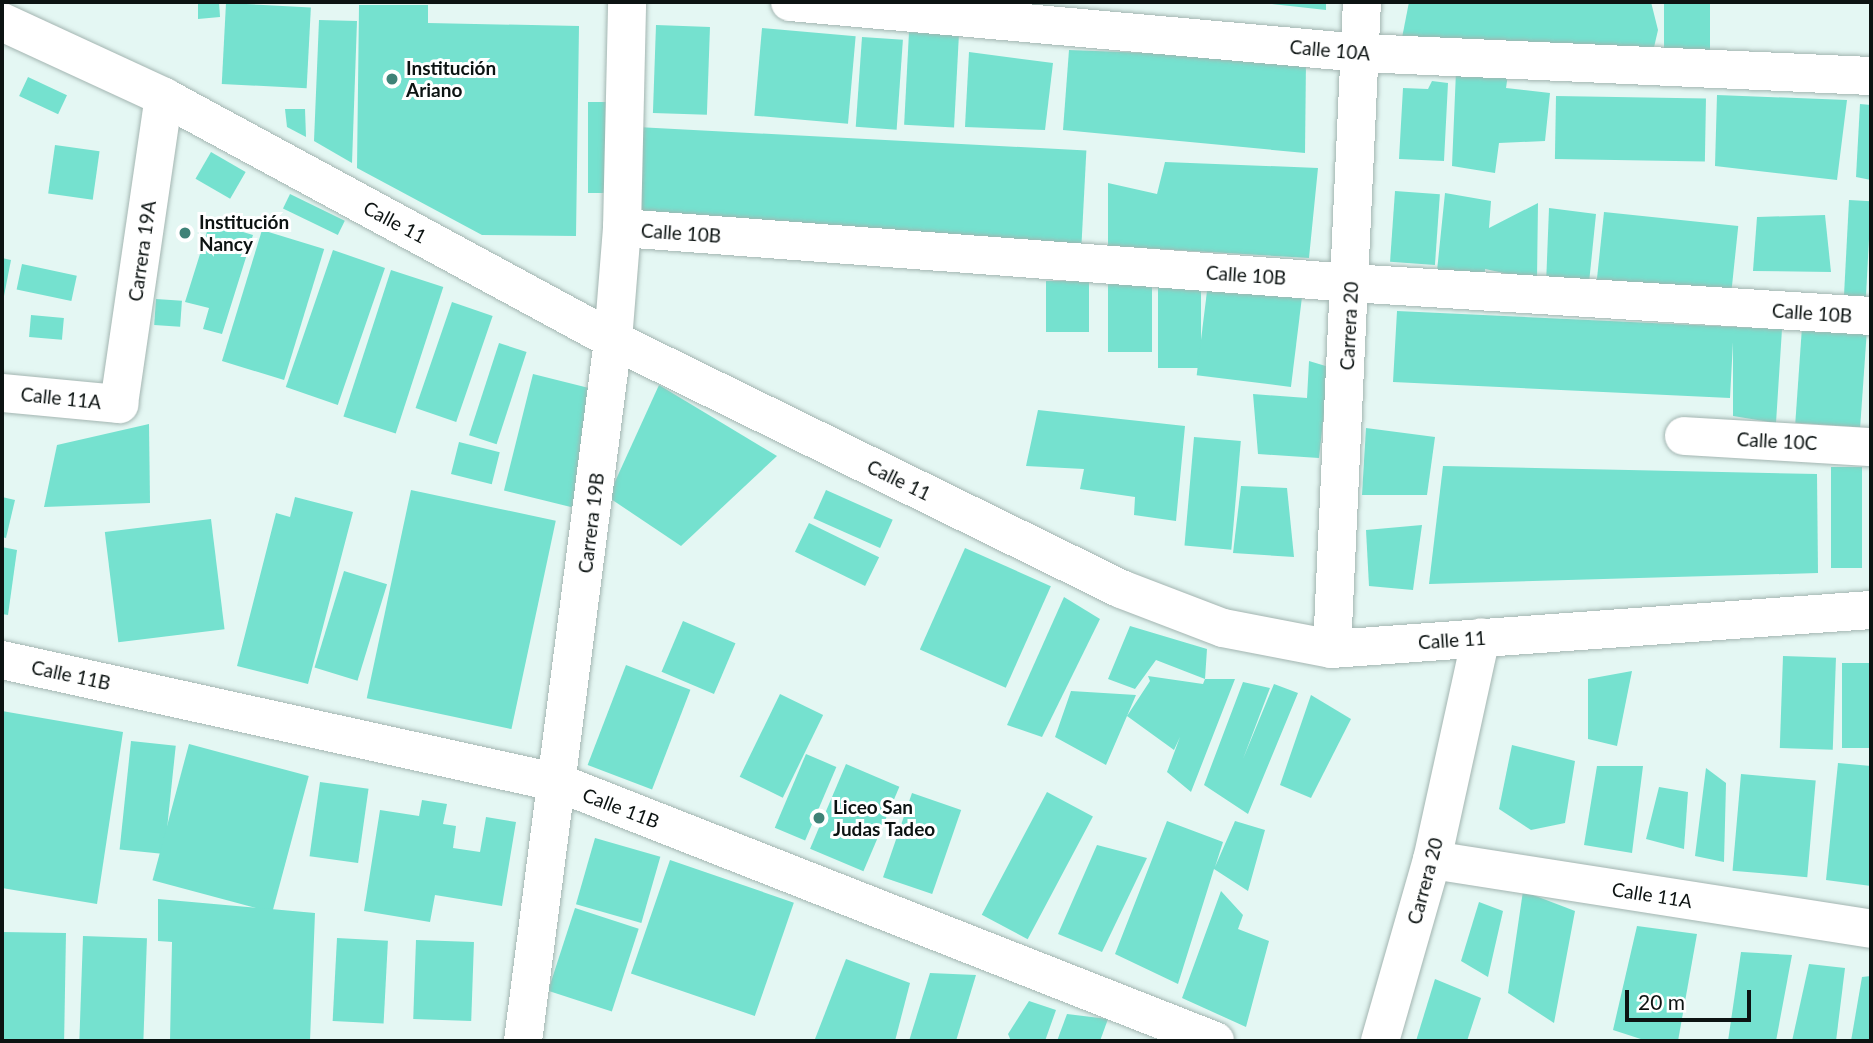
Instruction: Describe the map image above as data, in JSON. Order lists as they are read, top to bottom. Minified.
{"streets":{"street":["Calle 10A","Calle 11","Calle 10B","Carrera 19A","Carrera 20","Calle 11A","Calle 10C","Carrera 19B","Calle 11B"]},"crossings":[["Calle 10A","Carrera 20"],["Calle 11","Carrera 19A"],["Calle 11","Carrera 20"],["Calle 11","Carrera 19B"],["Calle 10B","Carrera 20"],["Calle 10B","Carrera 19B"],["Carrera 19A","Calle 11A"],["Carrera 20","Calle 11A"],["Carrera 19B","Calle 11B"]],"places":["Institución Ariano","Institución Nancy","Liceo San Judas Tadeo"],"scale_bar":"20 m"}
